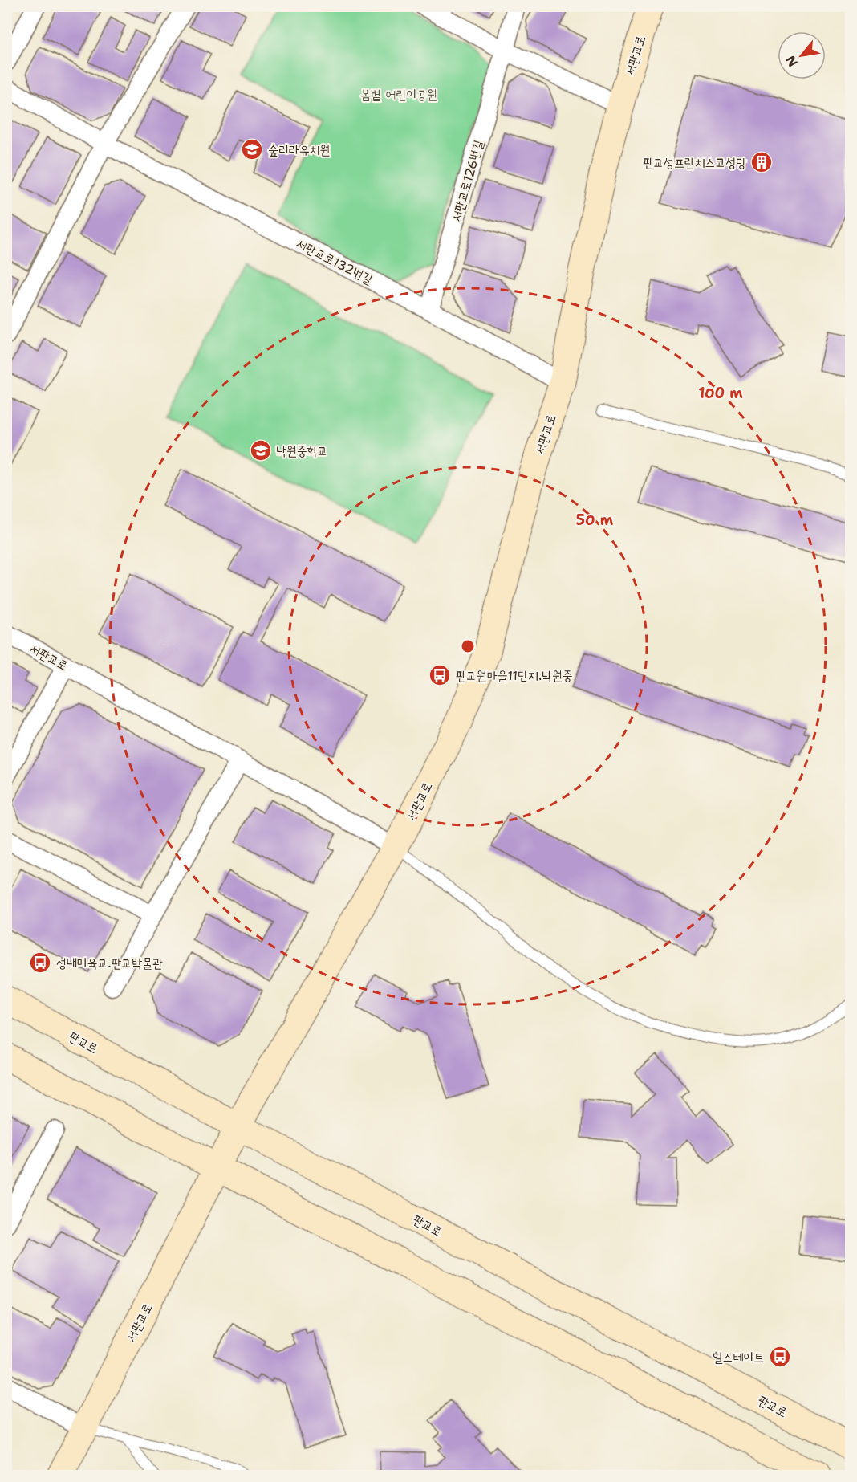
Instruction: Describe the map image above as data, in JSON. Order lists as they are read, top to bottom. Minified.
{"streets":{"main road":["서판교로","판교로"],"street":["서판교로126번길","서판교로132번길"]},"crossings":[["서판교로","서판교로132번길"],["서판교로","판교로"],["서판교로126번길","서판교로132번길"]],"parks":["봄볕 어린이공원"],"places":{"school or university":["숲리라유치원","낙원중학교"],"building":["판교성프란치스코성당"],"bus stop":["판교원마을11단지.낙원중","성내미육교.판교박물관","힐스테이트"]},"north":"bottom left","rings":["100 m","50 m"]}
